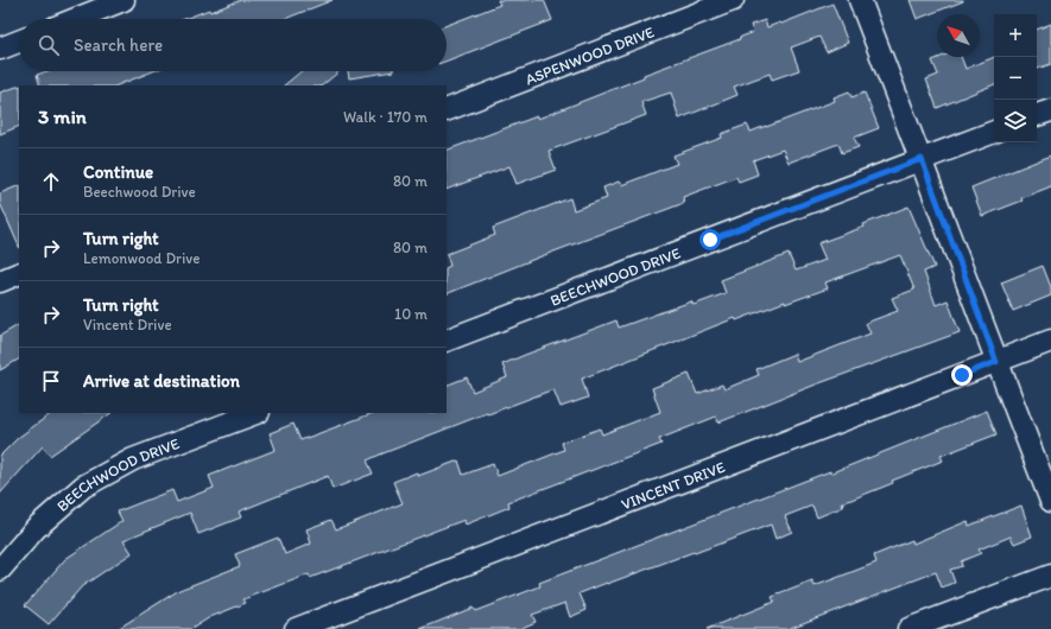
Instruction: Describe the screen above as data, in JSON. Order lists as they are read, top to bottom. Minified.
{"streets":{"street":["ASPENWOOD DRIVE","BEECHWOOD DRIVE","VINCENT DRIVE"]},"north":"top left","page":{"map_buttons":["+","−"],"search":"Search here","heading":["3 min","Walk · 170 m"],"list":[["Continue","Beechwood Drive","80 m"],["Turn right","Lemonwood Drive","80 m"],["Turn right","Vincent Drive","10 m"],"Arrive at destination"]}}
